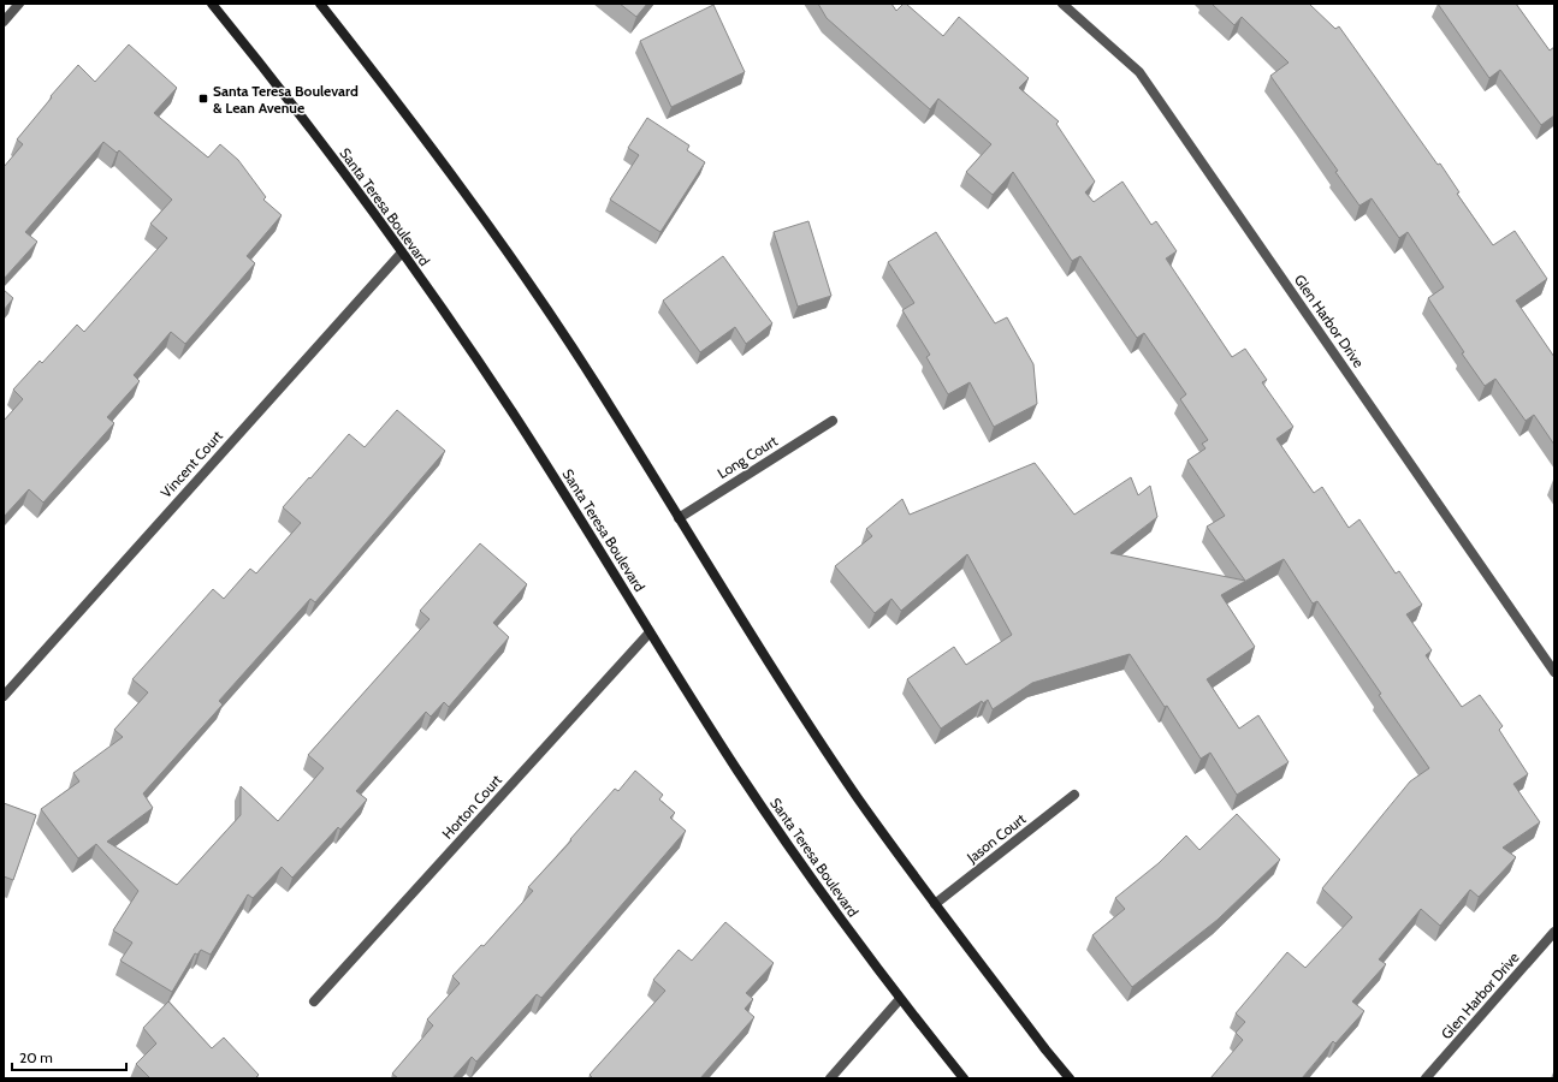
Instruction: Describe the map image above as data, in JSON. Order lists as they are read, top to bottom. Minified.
{"streets":{"main road":["Santa Teresa Boulevard"],"street":["Glen Harbor Drive","Long Court","Vincent Court","Horton Court","Jason Court"]},"crossings":[["Santa Teresa Boulevard","Vincent Court"],["Santa Teresa Boulevard","Horton Court"]],"places":{"transit":["Santa Teresa Boulevard & Lean Avenue"]},"scale_bar":"20 m"}
